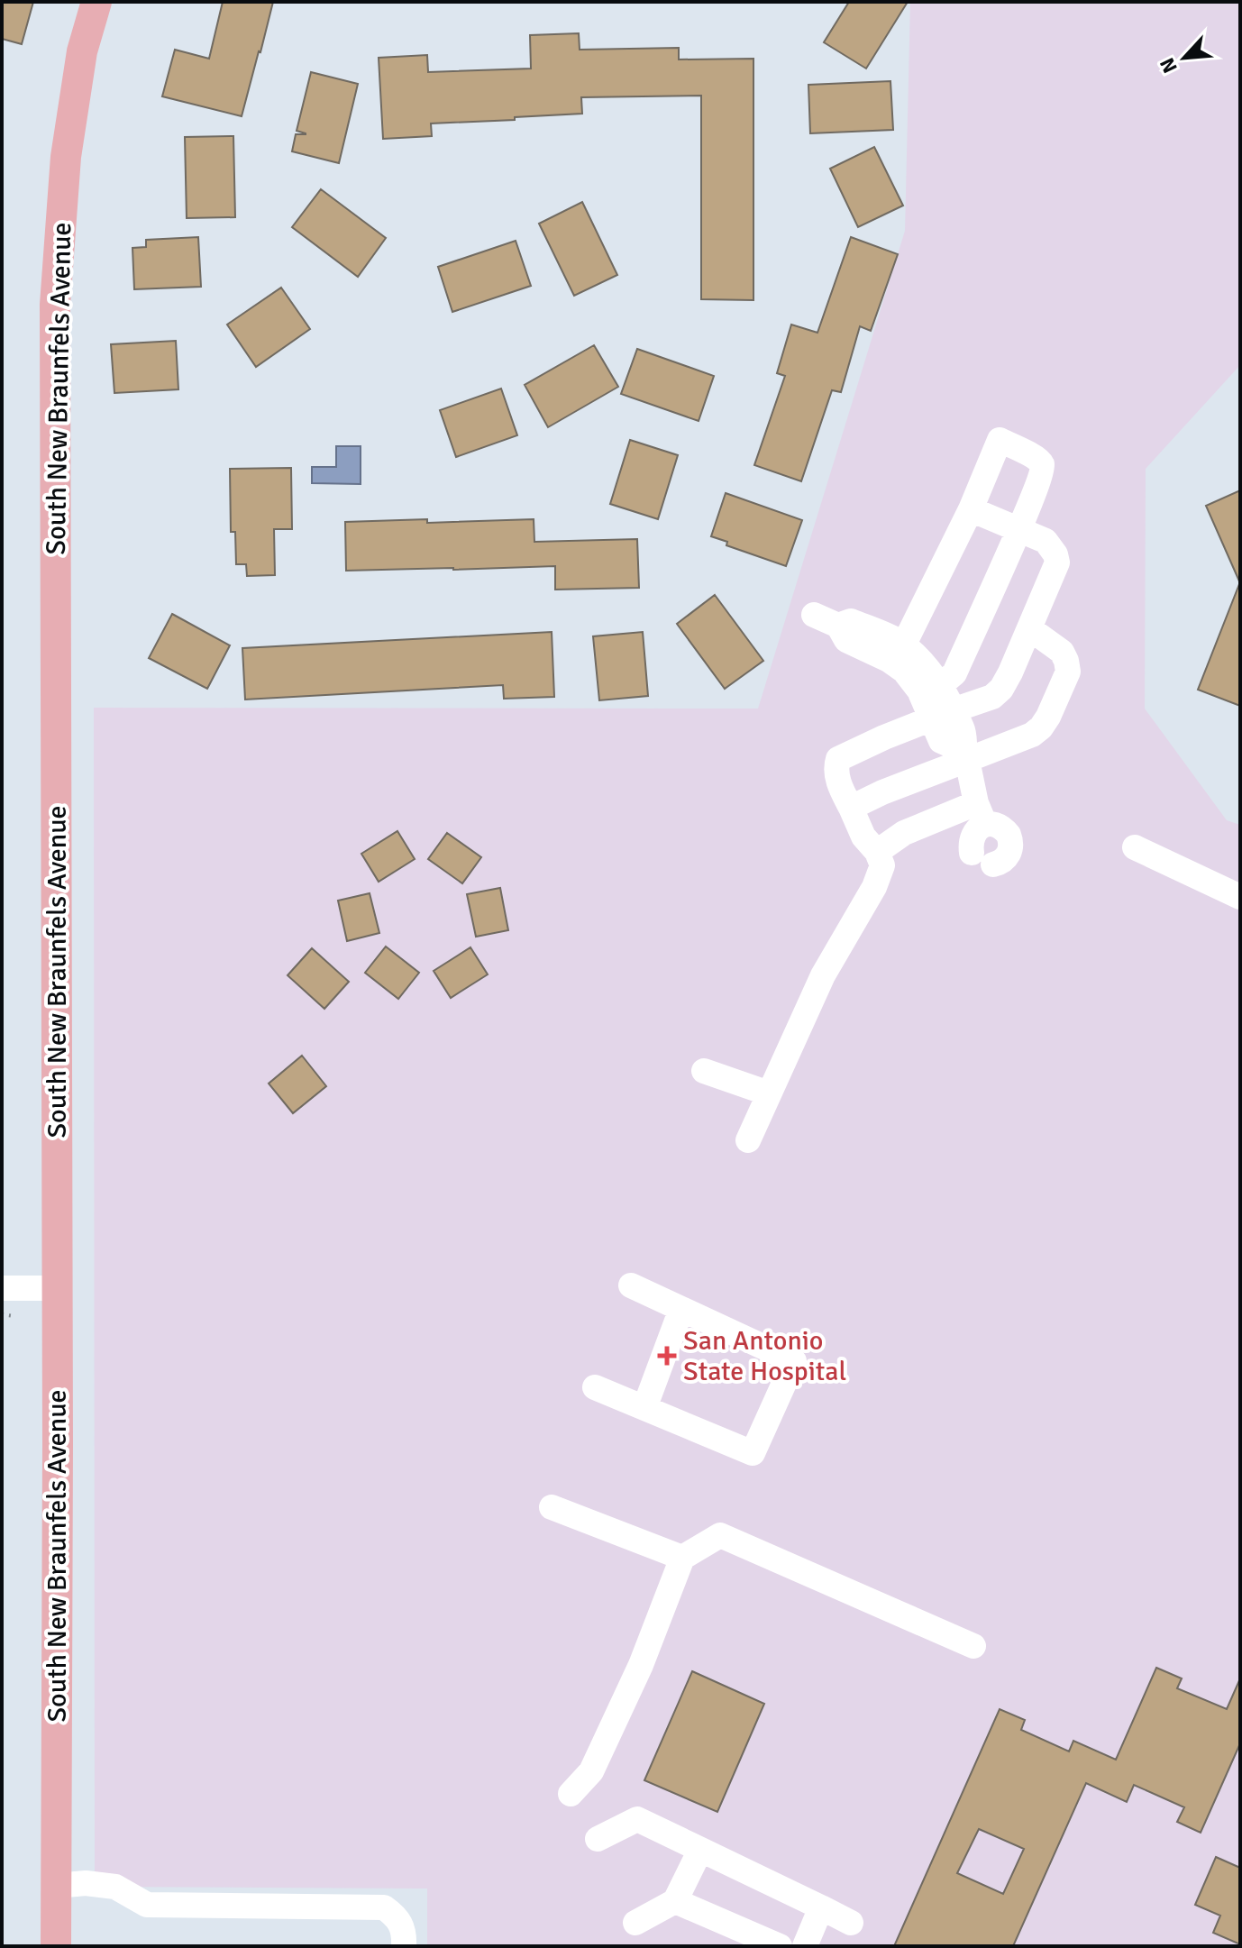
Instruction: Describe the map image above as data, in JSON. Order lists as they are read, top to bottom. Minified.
{"streets":{"main road":["South New Braunfels Avenue"]},"places":{"health":["San Antonio State Hospital"]},"north":"bottom left"}
